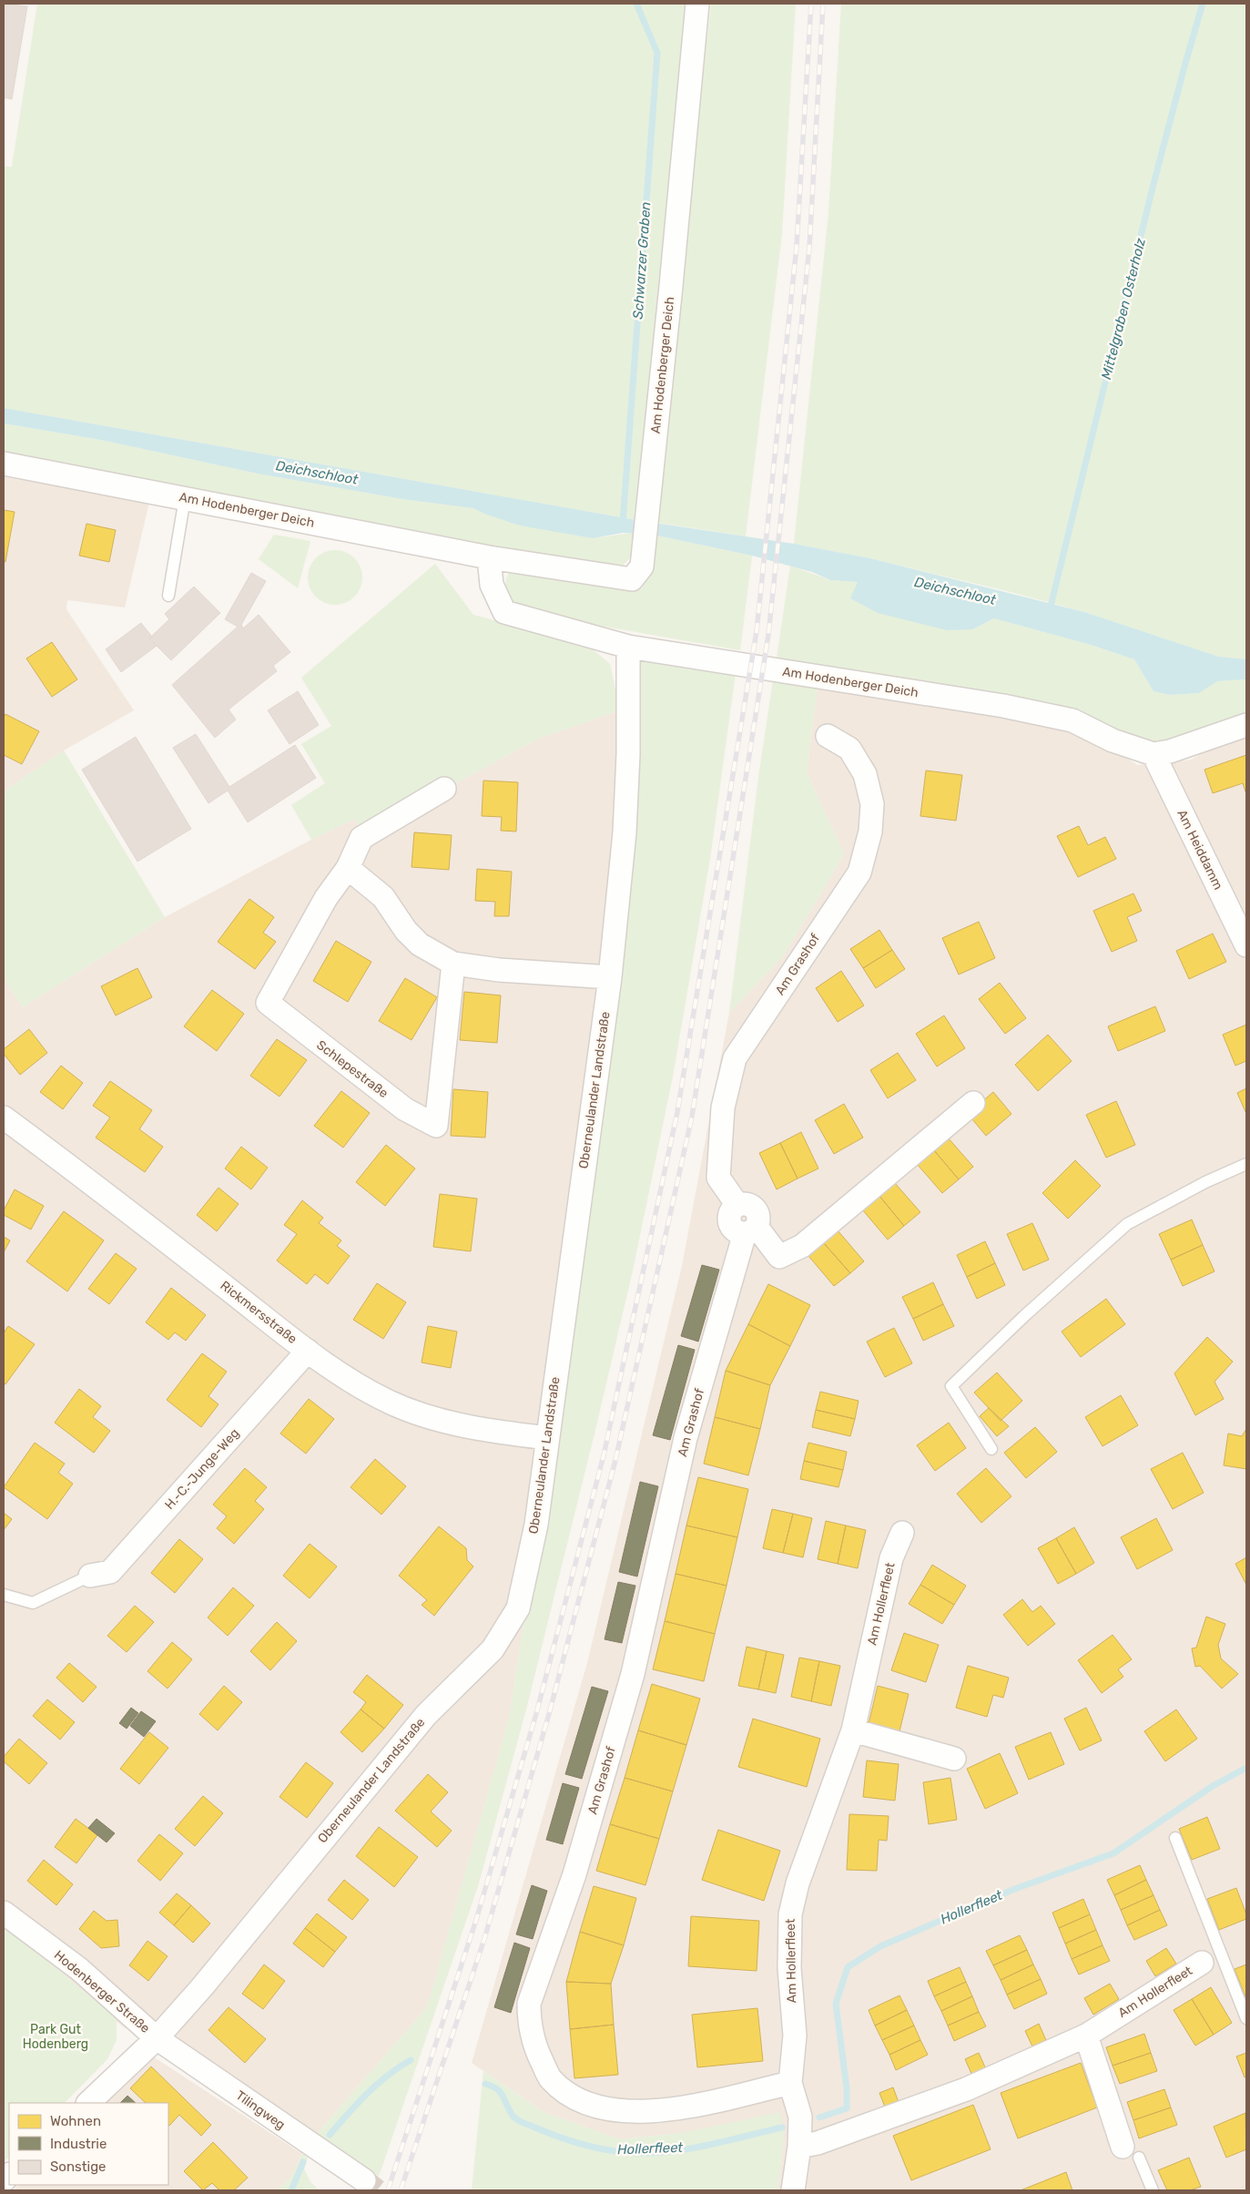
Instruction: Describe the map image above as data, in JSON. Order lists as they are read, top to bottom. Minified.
{"streets":{"street":["Am Hodenberger Deich","Am Heiddamm","Am Grashof","Schlepestraße","Oberneulander Landstraße","Rickmersstraße","H.-C.-Junge-Weg","Am Hollerfleet","Hodenberger Straße","Tilingweg"]},"crossings":[["Am Hodenberger Deich","Am Heiddamm"],["Am Hodenberger Deich","Oberneulander Landstraße"],["Am Grashof","Am Hollerfleet"],["Oberneulander Landstraße","Rickmersstraße"],["Oberneulander Landstraße","Hodenberger Straße"],["Oberneulander Landstraße","Tilingweg"],["Rickmersstraße","H.-C.-Junge-Weg"],["Hodenberger Straße","Tilingweg"]],"water":["Schwarzer Graben","Mittelgraben Osterholz","Deichschloot","Hollerfleet"],"parks":["Park Gut Hodenberg"],"legend":["Wohnen","Industrie","Sonstige"]}
